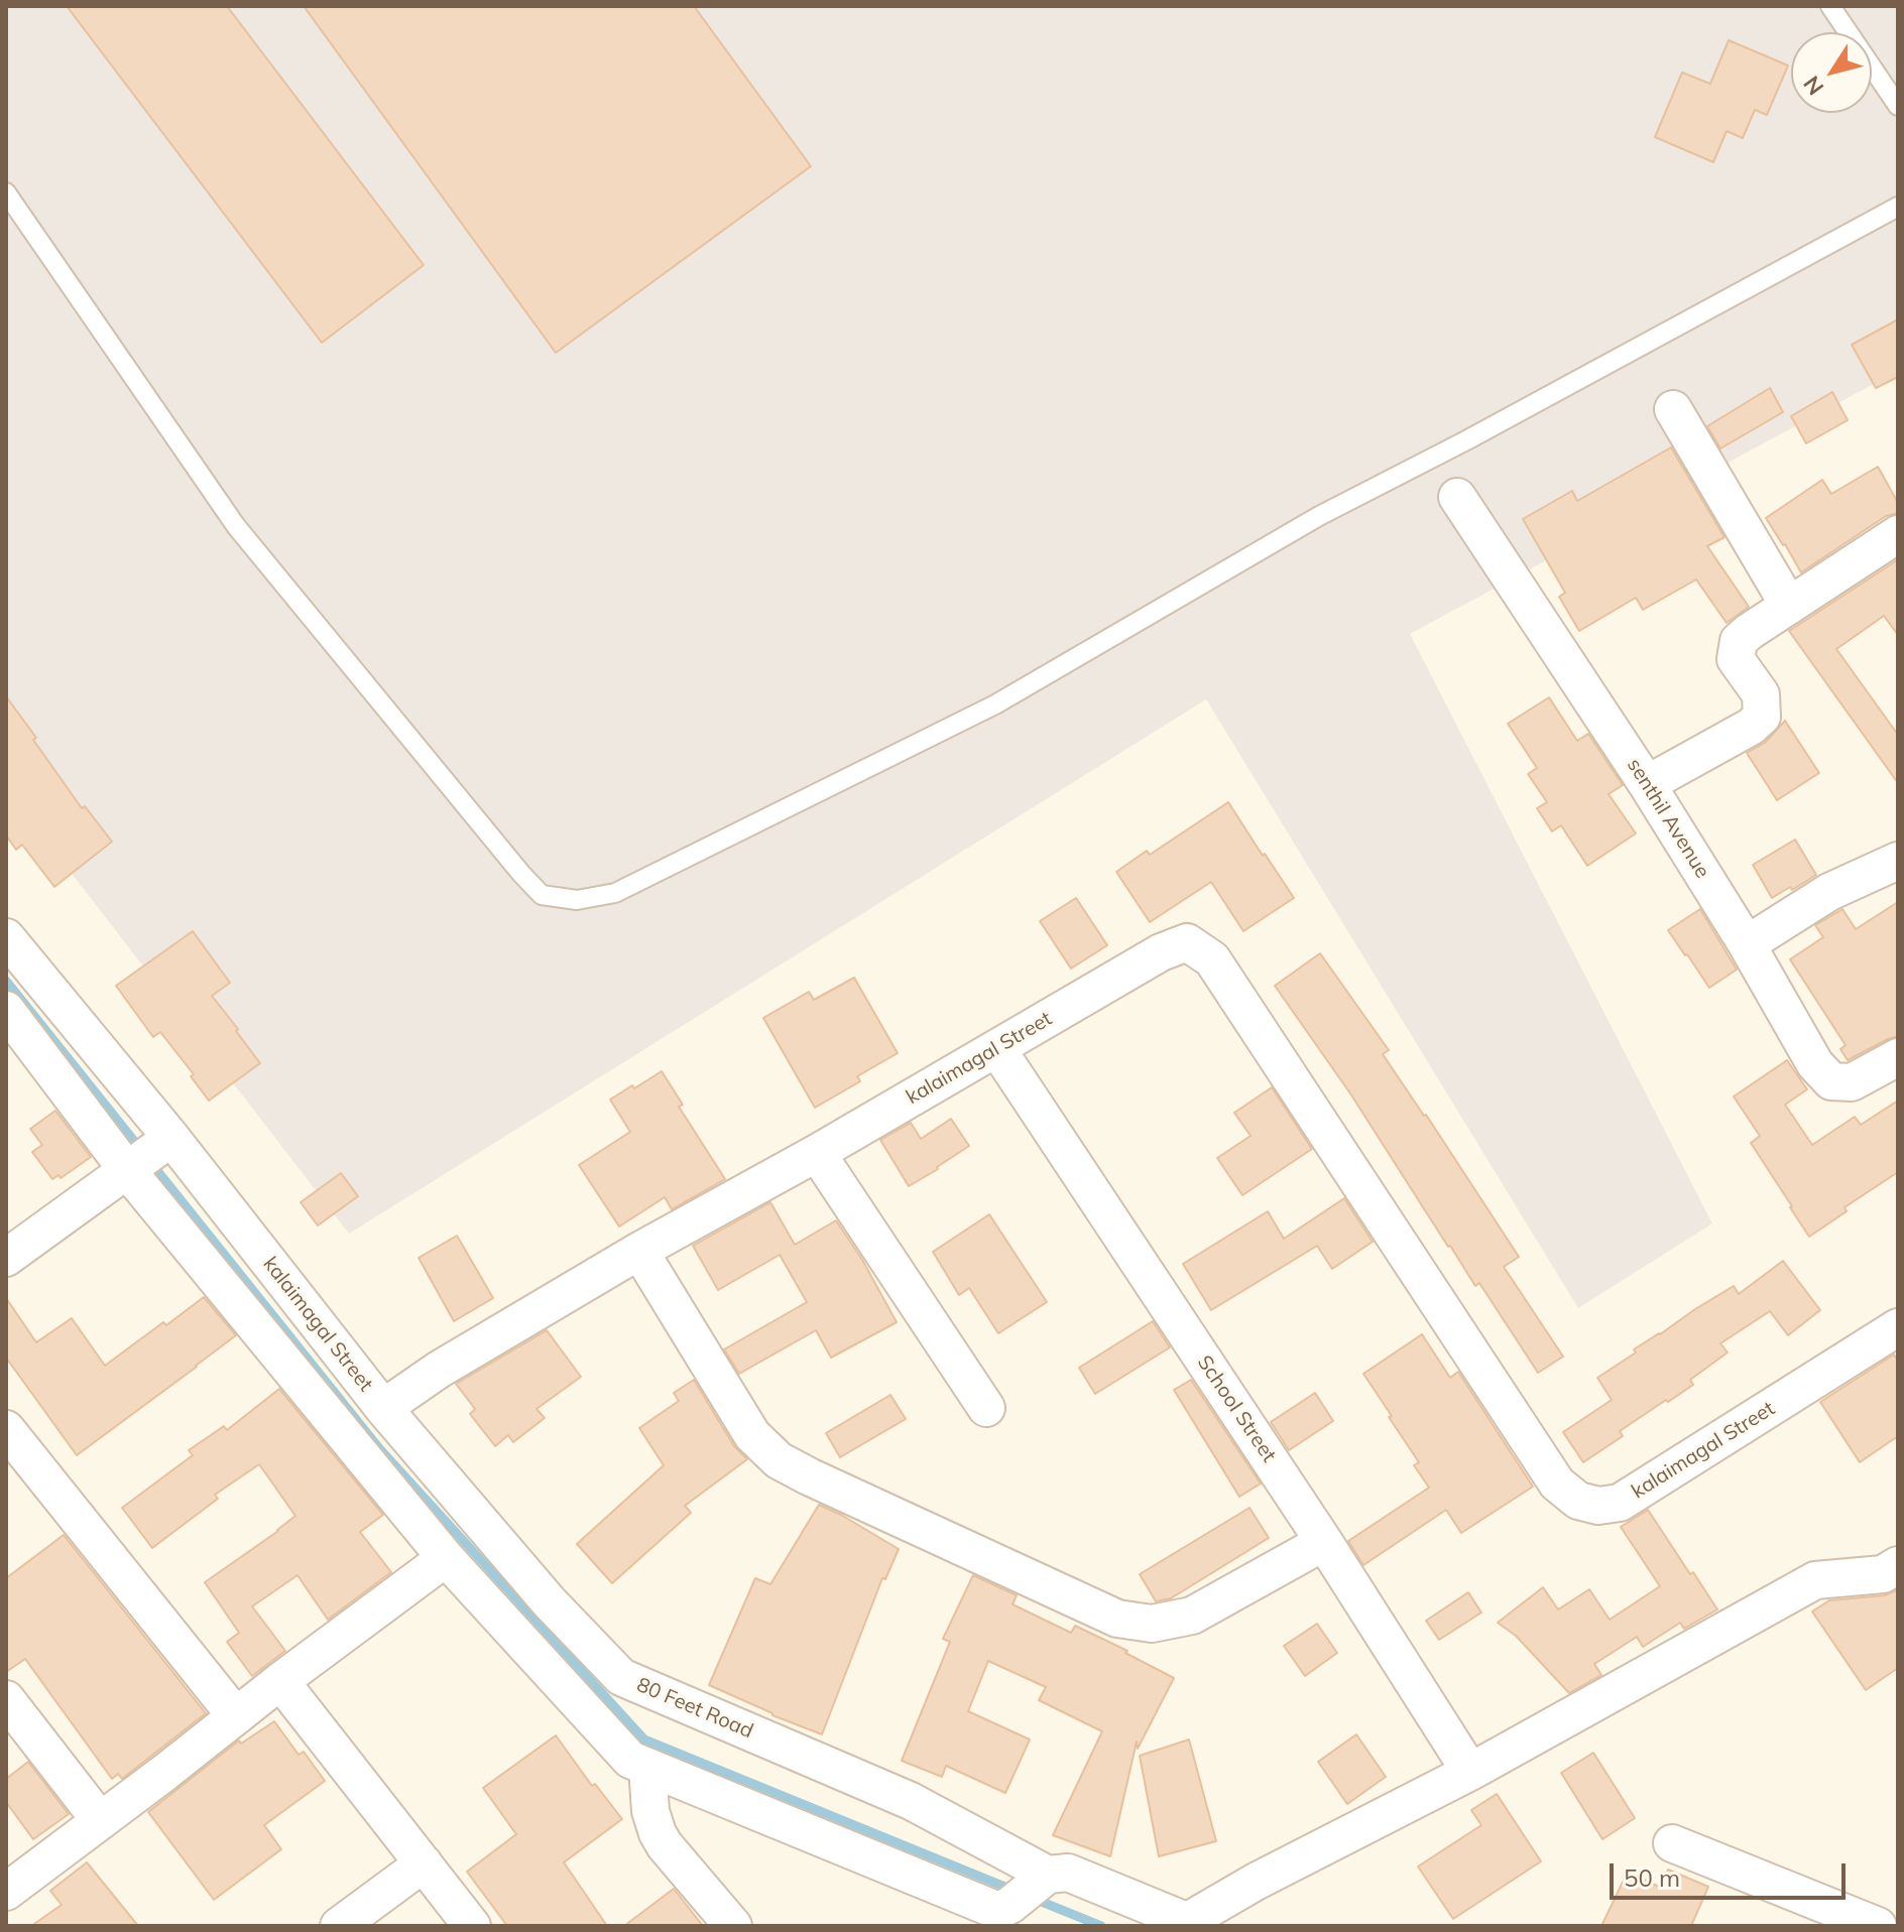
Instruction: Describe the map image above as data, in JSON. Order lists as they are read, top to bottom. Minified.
{"streets":{"street":["senthil Avenue","kalaimagal Street","School Street","80 Feet Road"]},"crossings":[["kalaimagal Street","School Street"],["kalaimagal Street","80 Feet Road"]],"scale_bar":"50 m","north":"bottom left"}
